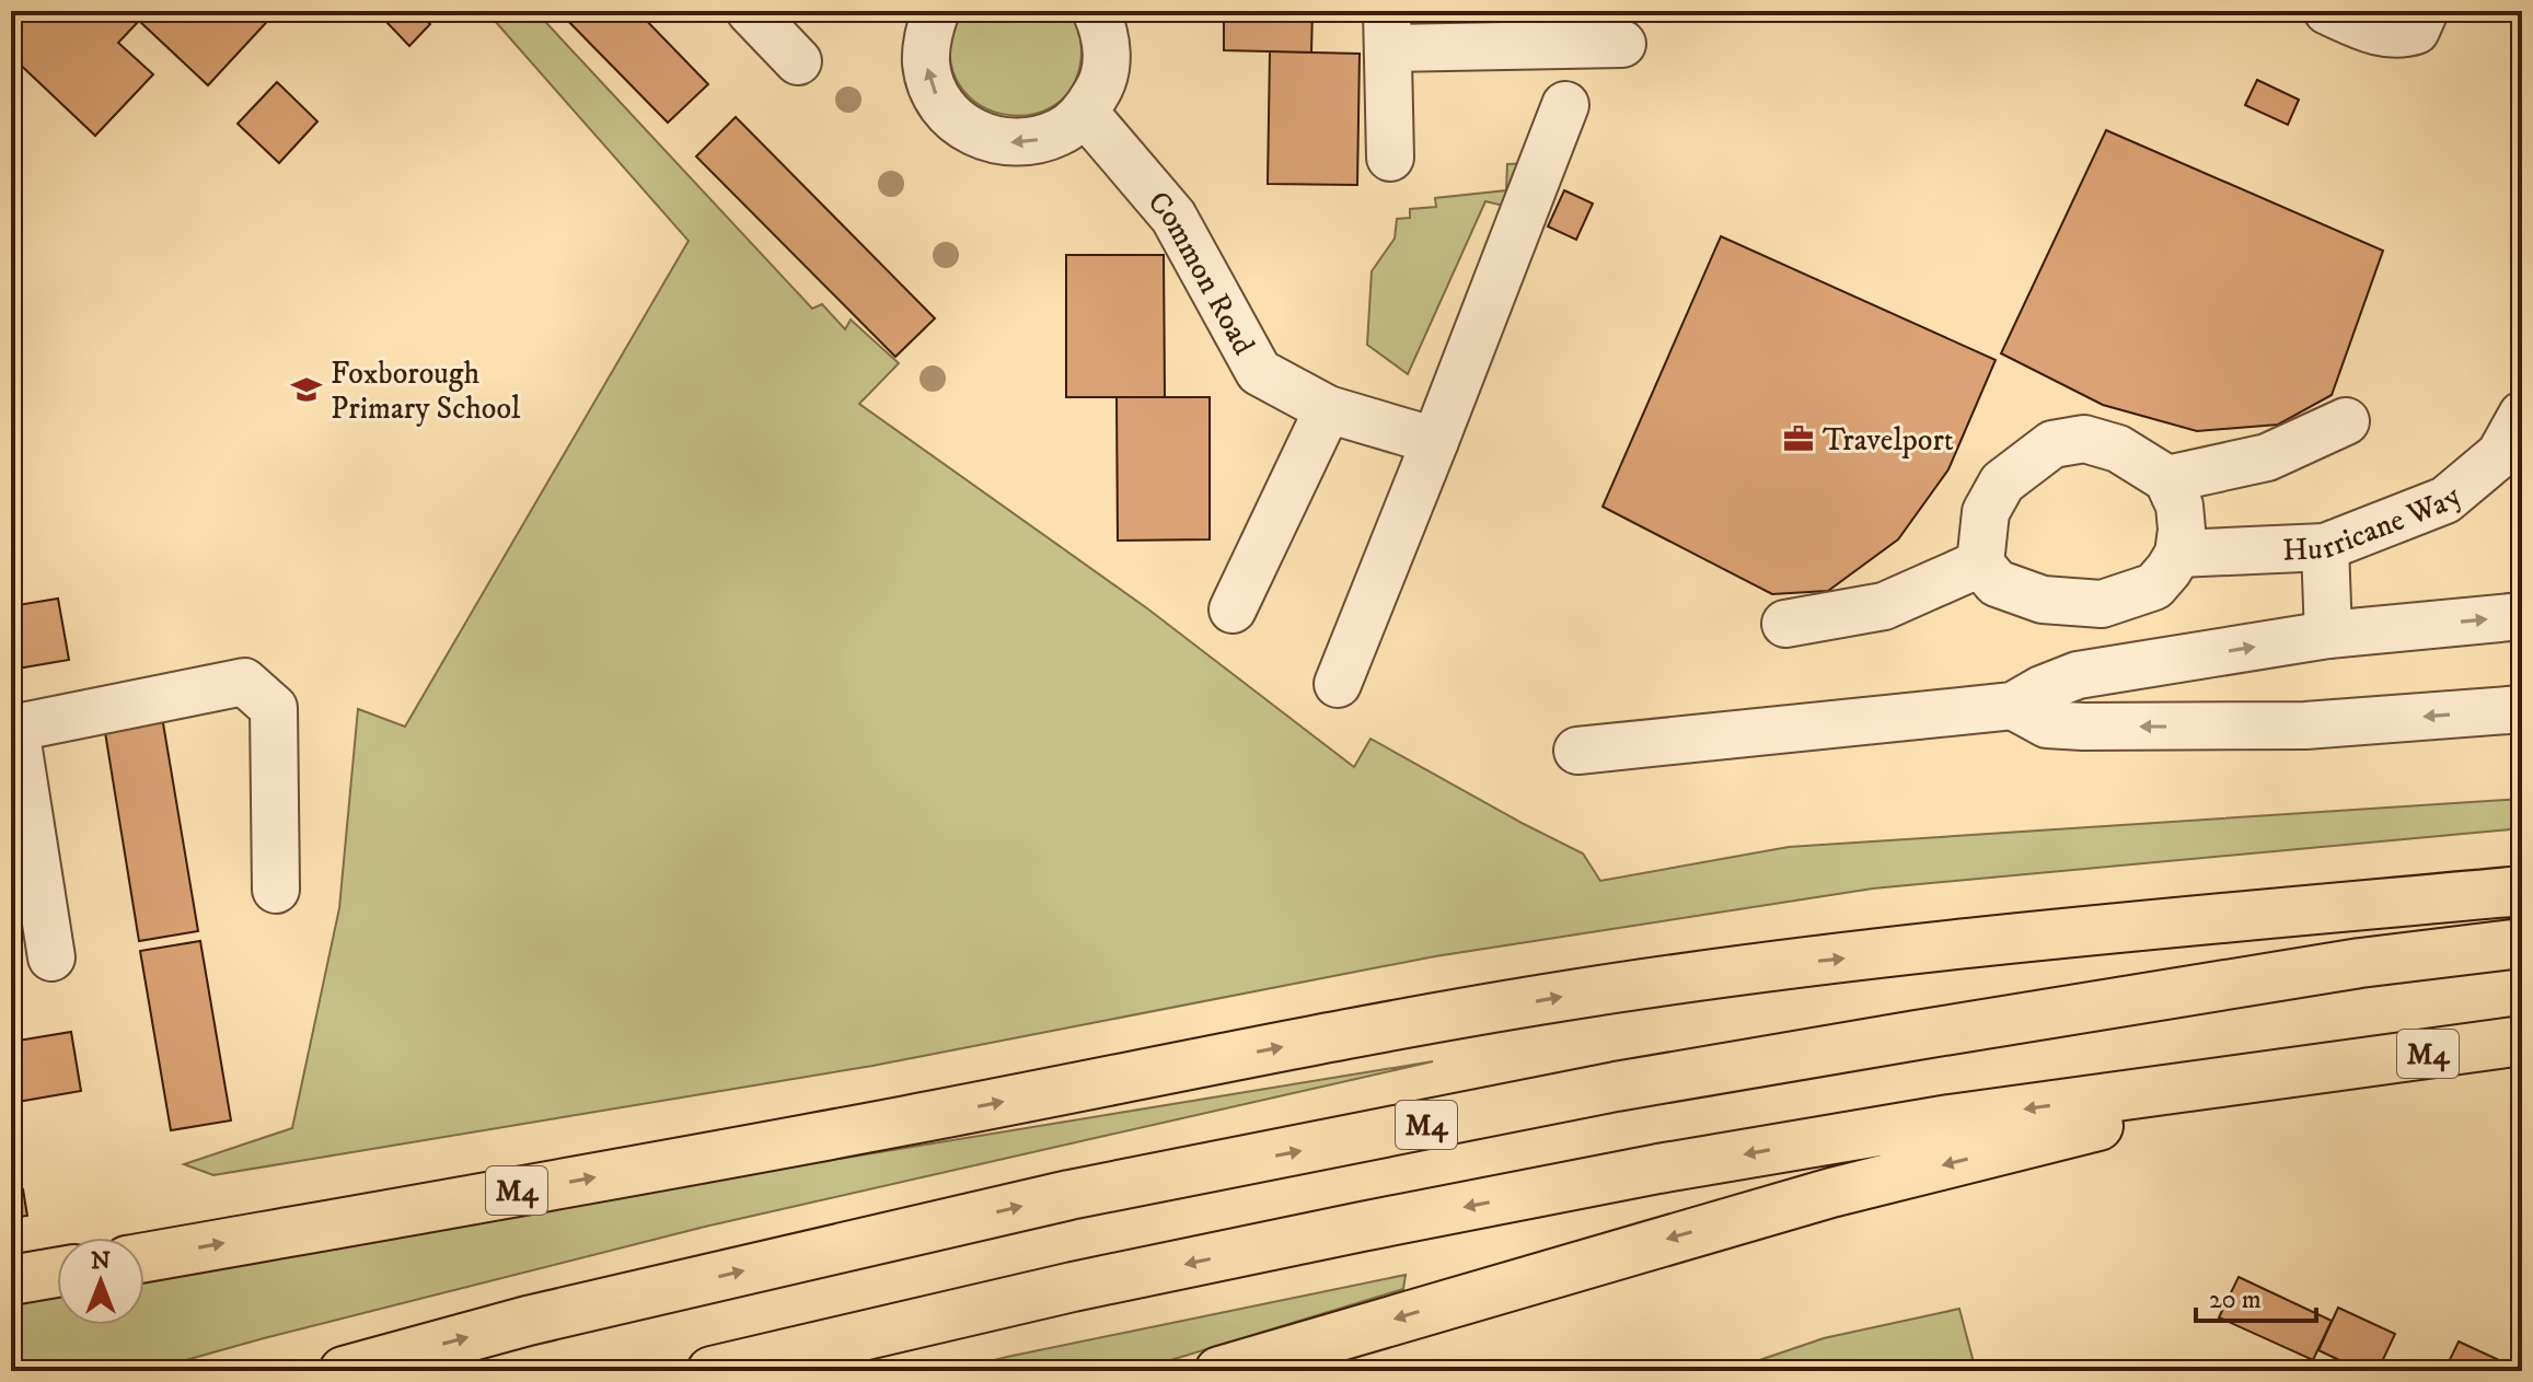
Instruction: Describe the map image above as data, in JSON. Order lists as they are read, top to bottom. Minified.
{"streets":{"highway":["M4"],"street":["Common Road","Hurricane Way"]},"places":{"school or university":["Foxborough Primary School"],"office":["Travelport"]},"scale_bar":"20 m","north":"top"}
